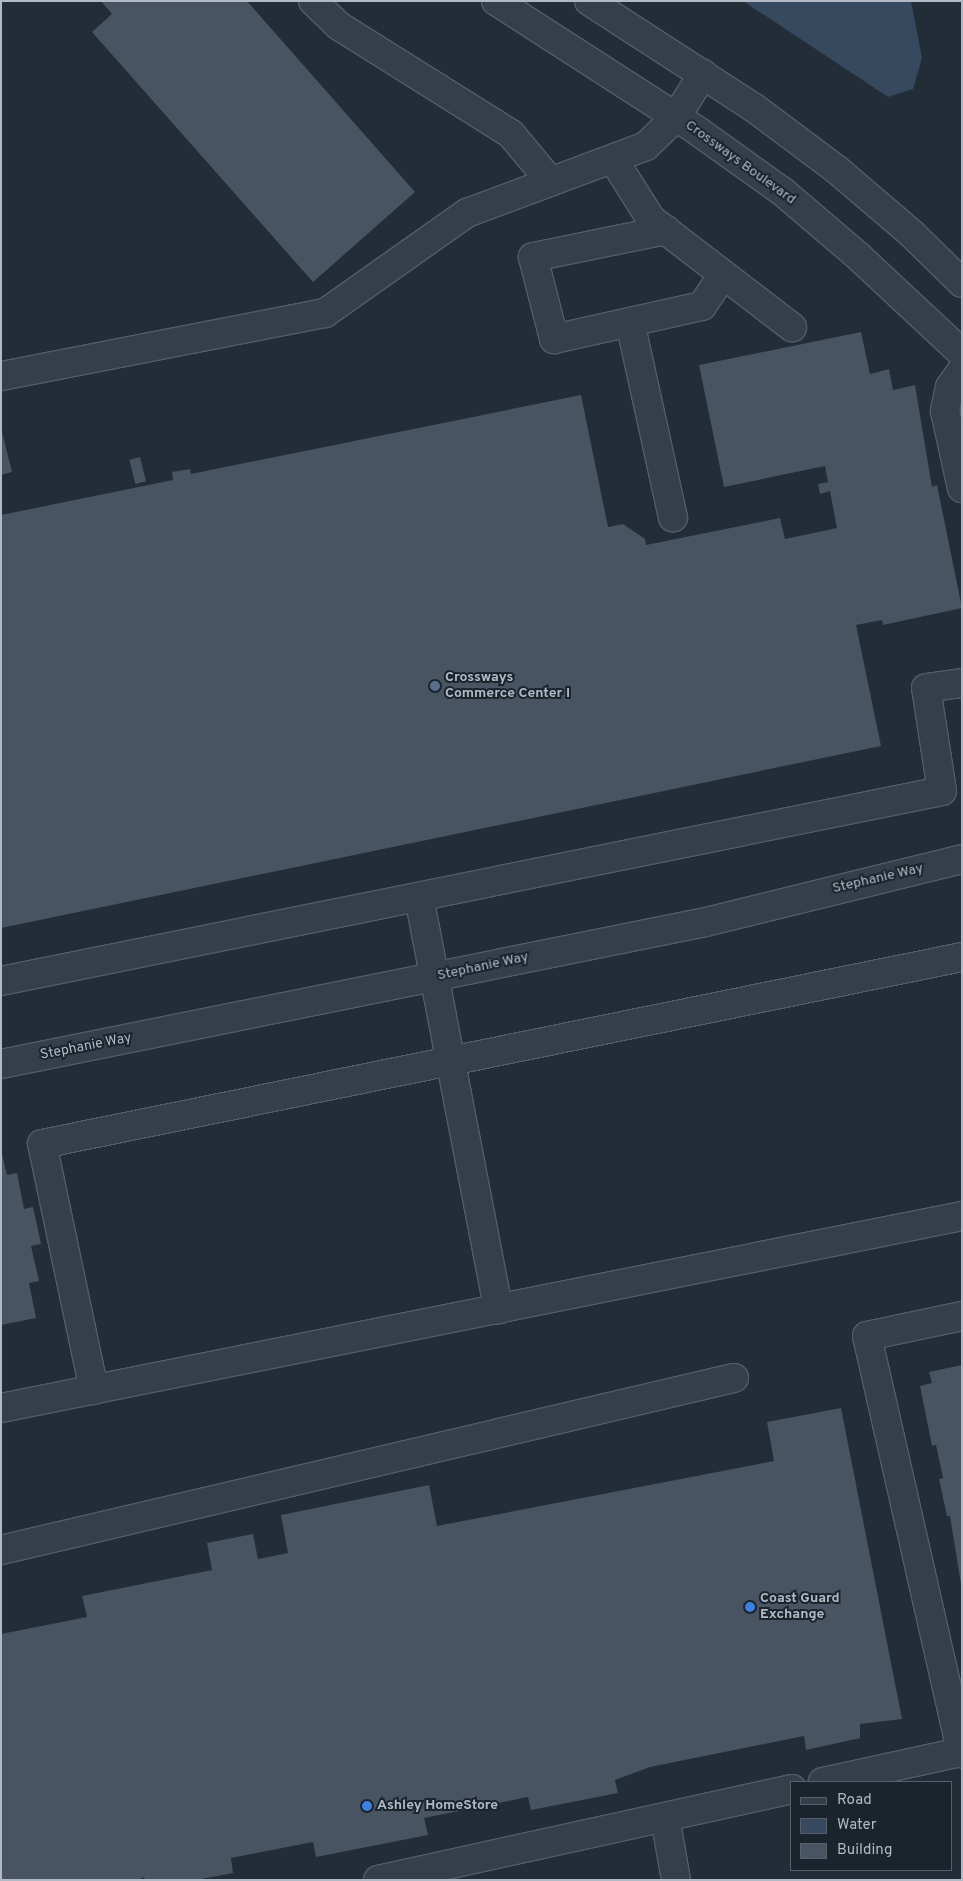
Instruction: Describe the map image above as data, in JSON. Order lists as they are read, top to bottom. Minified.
{"streets":{"street":["Crossways Boulevard","Stephanie Way"]},"places":["Crossways Commerce Center I","Coast Guard Exchange","Ashley HomeStore"],"legend":["Road","Water","Building"]}
